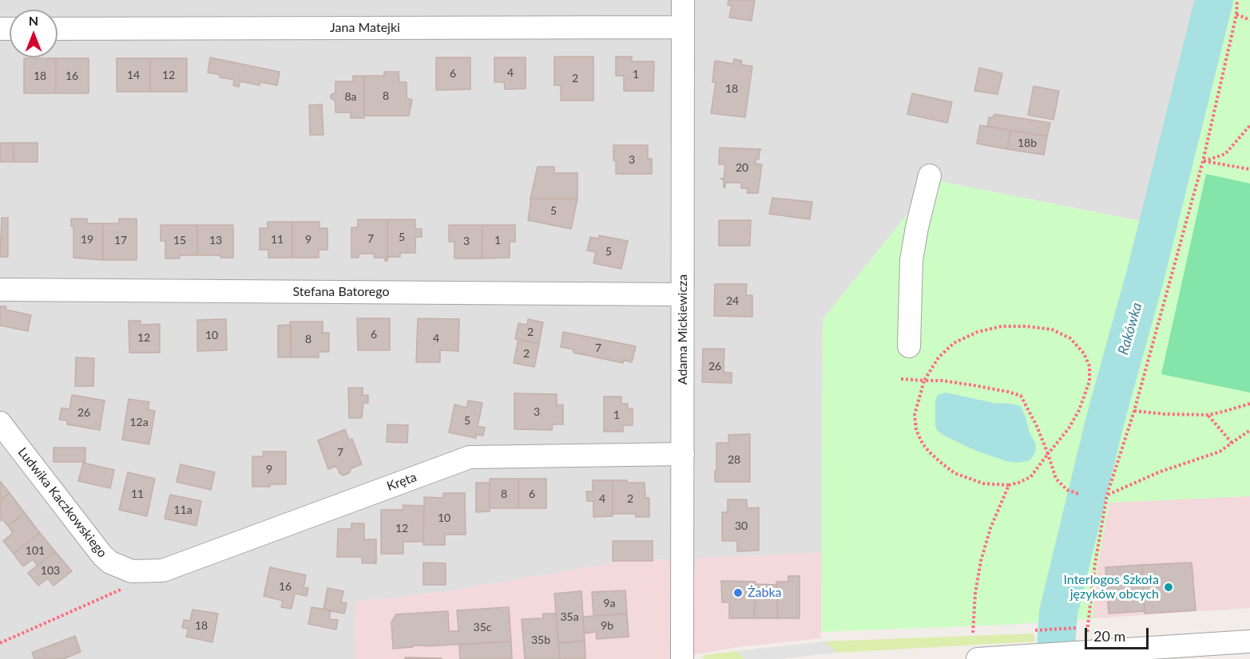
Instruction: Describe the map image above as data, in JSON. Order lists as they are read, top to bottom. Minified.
{"streets":{"street":["Jana Matejki","Stefana Batorego","Adama Mickiewicza","Kręta","Ludwika Kaczkowskiego"]},"crossings":[["Jana Matejki","Adama Mickiewicza"],["Stefana Batorego","Adama Mickiewicza"],["Adama Mickiewicza","Kręta"],["Kręta","Ludwika Kaczkowskiego"]],"water":["Rakówka"],"places":["Interlogos Szkoła języków obcych","Żabka"],"house_numbers":["4","6","1","14","12","18","16","2","18","8","8a","18b","3","20","5","5","7","19","11","9","17","15","13","1","3","5","24","2","6","10","12","4","8","7","2","26","3","26","1","5","12a","7","28","9","11","8","6","4","2","11a","10","30","12","101","103","16","9a","35a","18","9b","35c","35b"],"scale_bar":"20 m","north":"top"}
